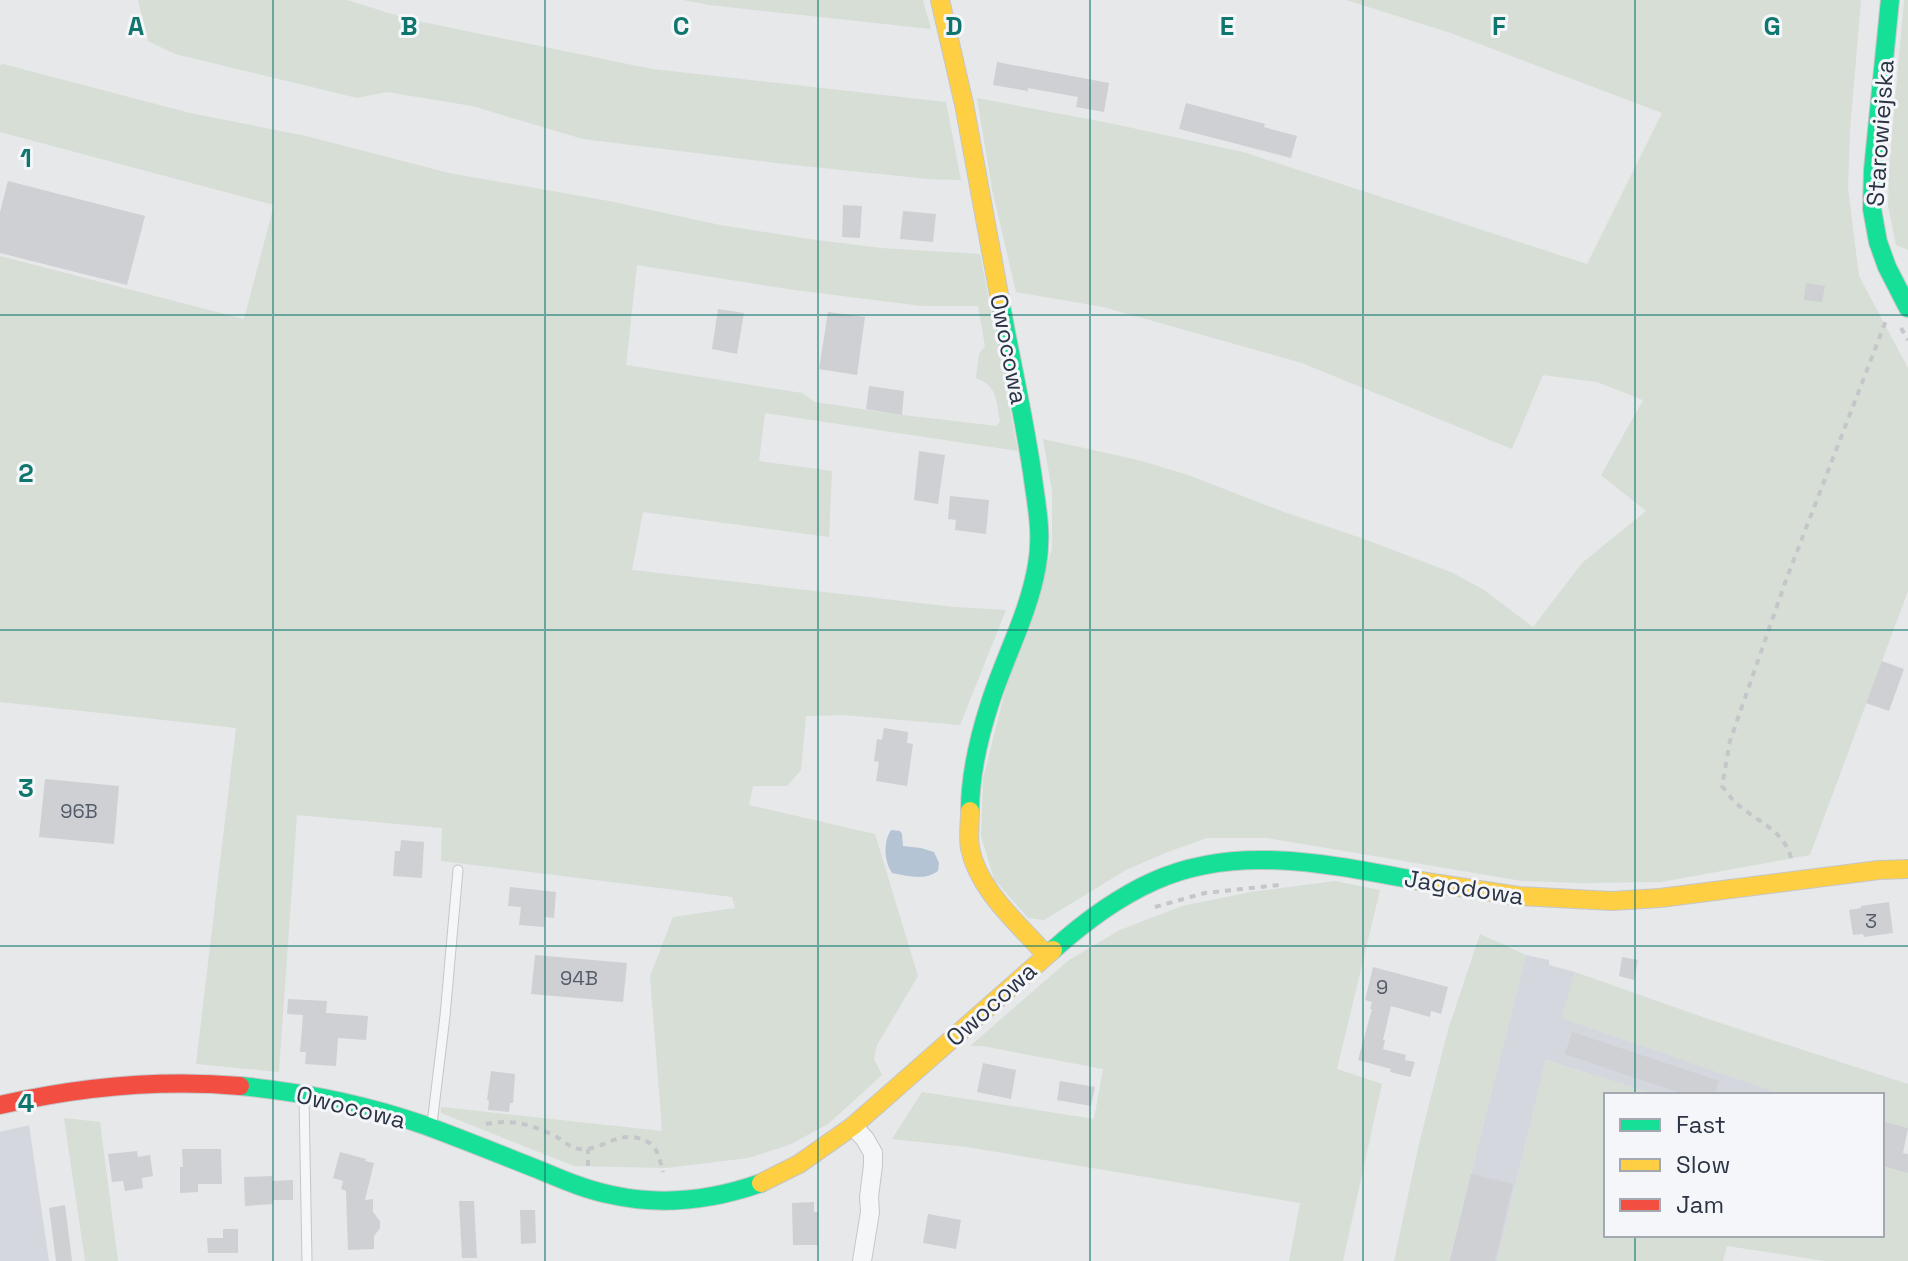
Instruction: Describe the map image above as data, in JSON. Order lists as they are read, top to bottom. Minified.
{"streets":{"street":["Starowiejska","Owocowa","Jagodowa"]},"crossings":[["Owocowa","Jagodowa"]],"house_numbers":["96B","3","94B","9"],"legend":["Fast","Slow","Jam"],"grid":{"columns":["A","B","C","D","E","F","G"],"rows":["1","2","3","4"]}}
